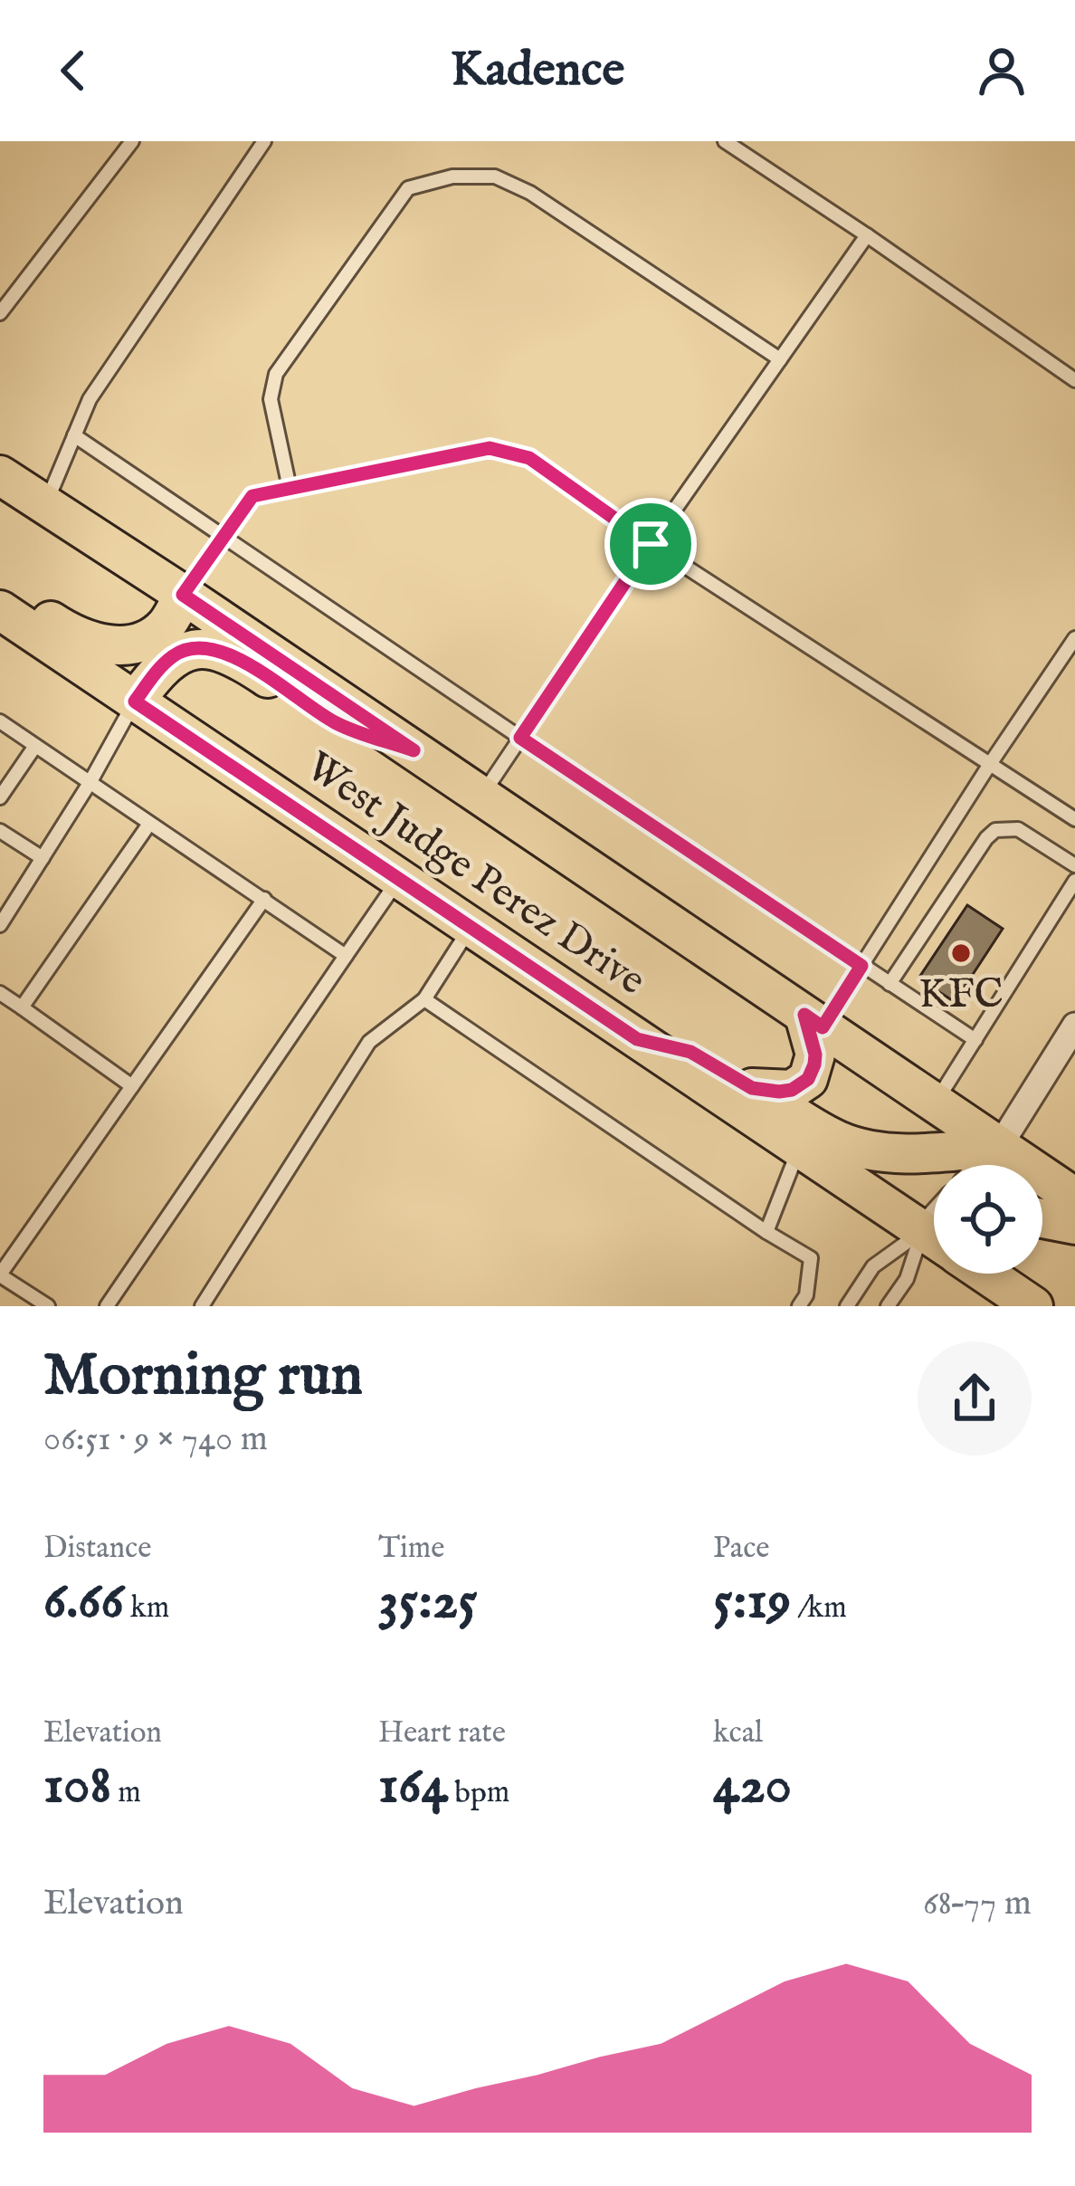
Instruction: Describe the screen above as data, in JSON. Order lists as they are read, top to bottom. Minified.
{"streets":{"main road":["West Judge Perez Drive"]},"places":["KFC"],"page":{"header":"Kadence","heading":["Morning run","06:51 · 9 × 740 m"],"stats":[["Distance","6.66 km"],["Time","35:25"],["Pace","5:19 /km"],["Elevation","108 m"],["Heart rate","164 bpm"],["kcal","420"]],"chart":["Elevation","68–77 m"]}}
